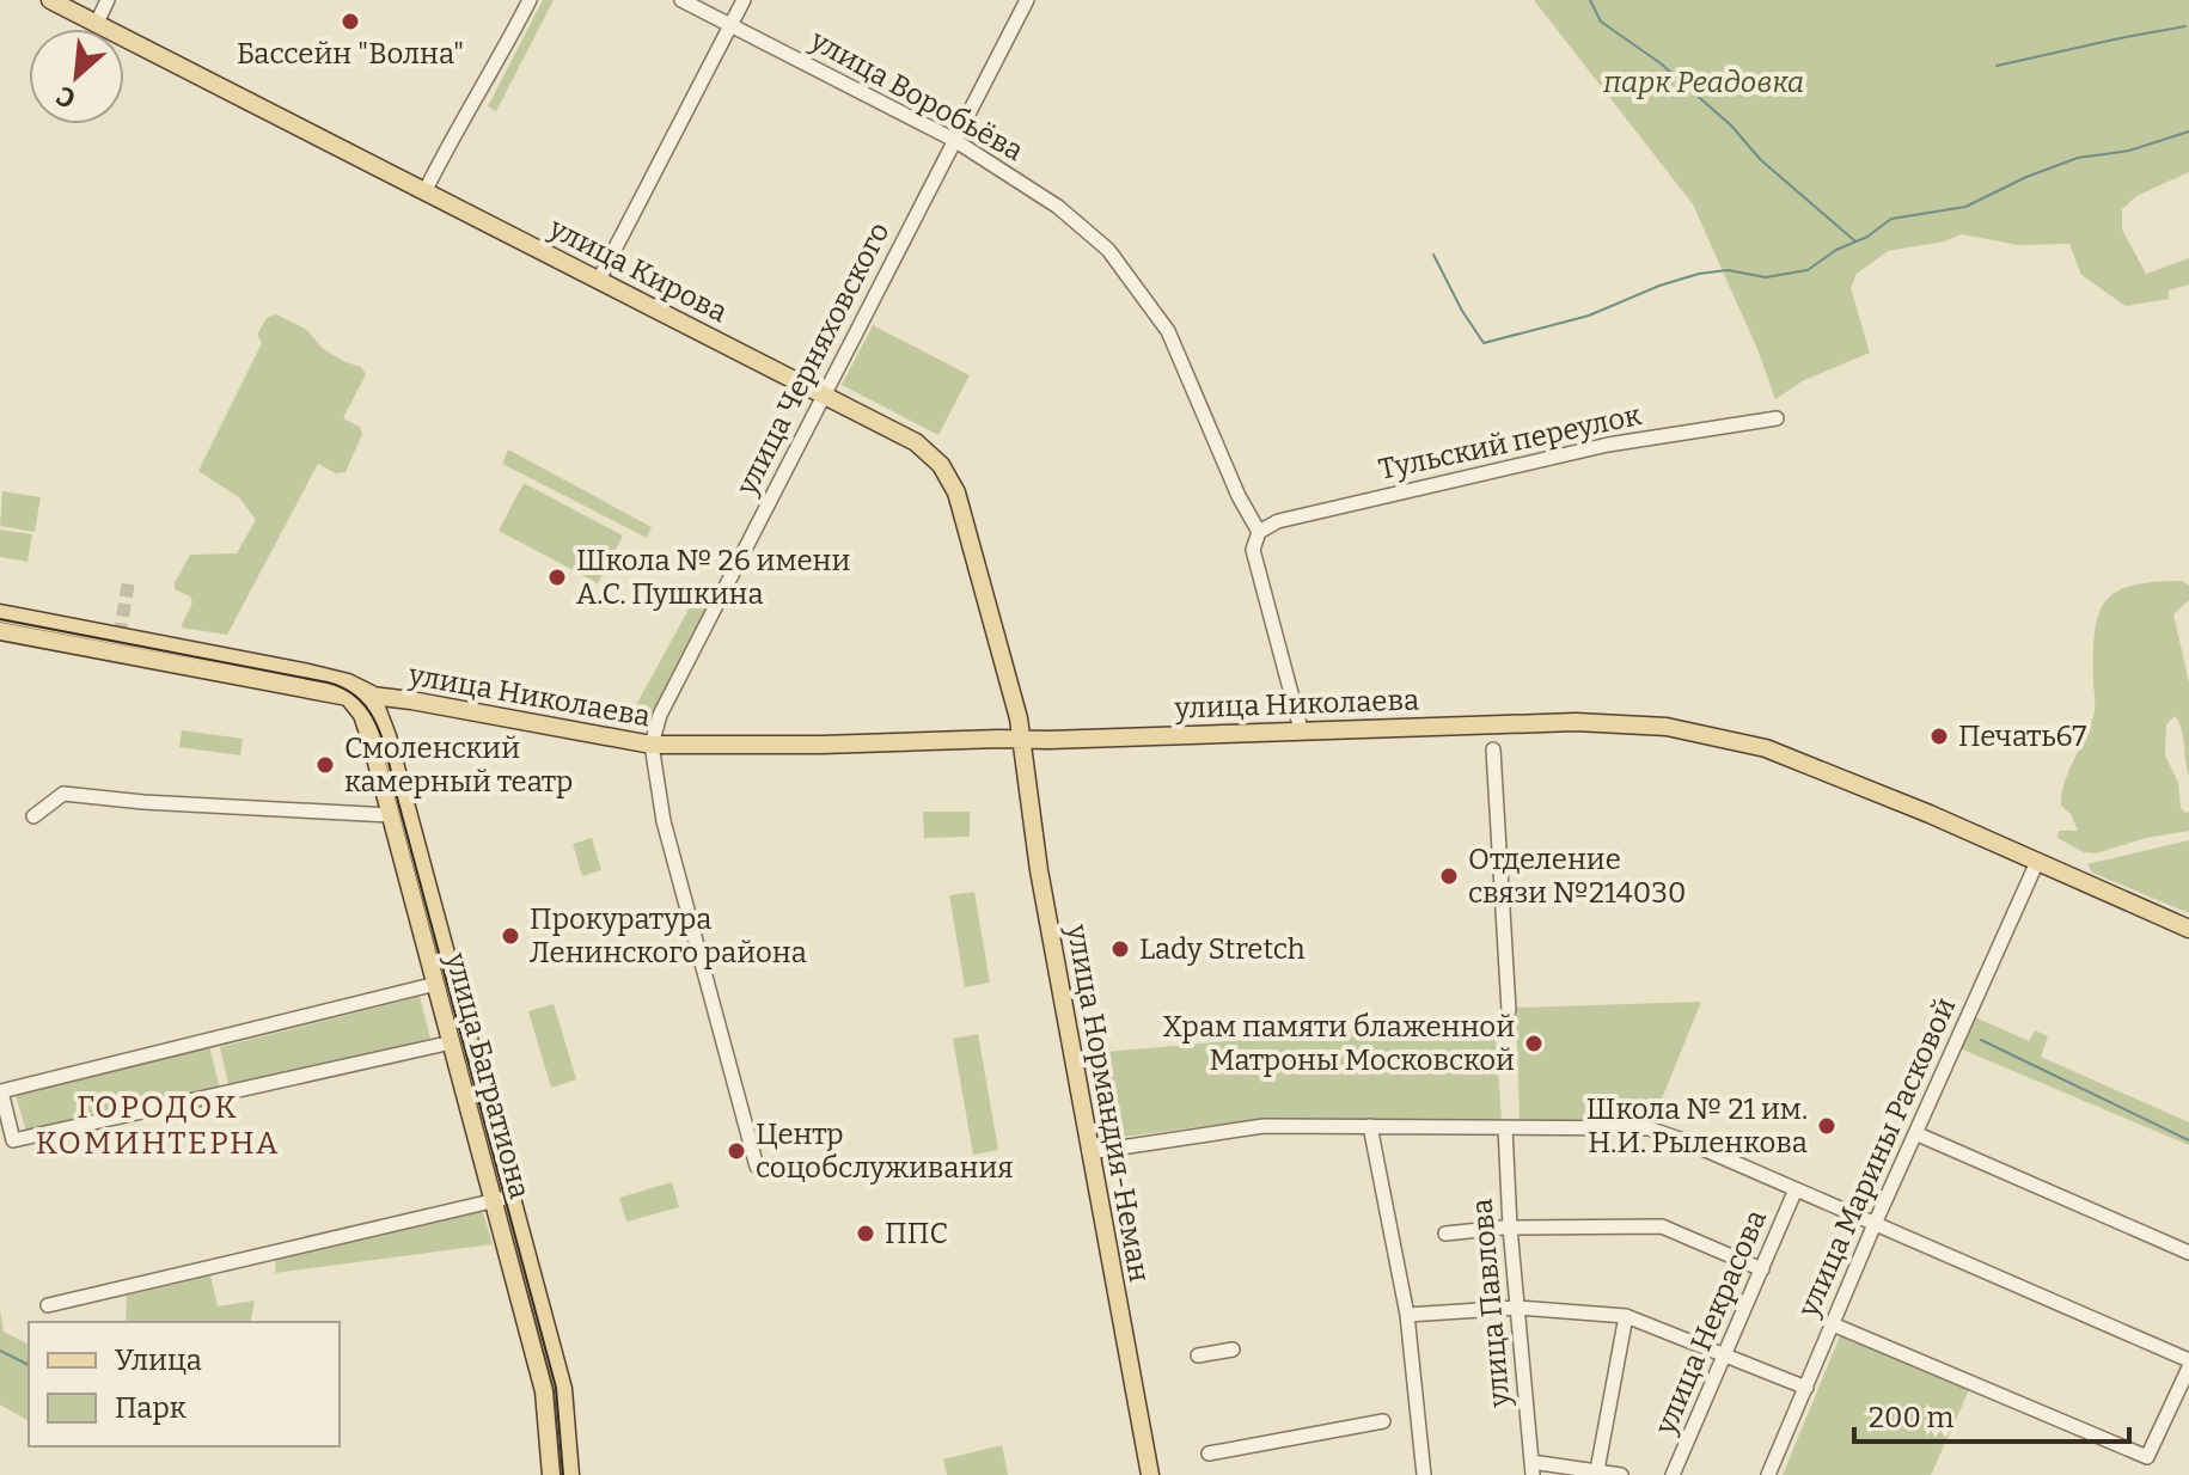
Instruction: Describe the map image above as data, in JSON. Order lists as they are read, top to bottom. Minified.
{"streets":{"main road":["улица Кирова","улица Николаева","улица Багратиона","улица Нормандия-Неман"],"street":["улица Воробьёва","улица Черняховского","Тульский переулок","улица Марины Расковой","улица Павлова","улица Некрасова"]},"crossings":[["улица Воробьёва","улица Черняховского"],["улица Воробьёва","Тульский переулок"],["улица Воробьёва","улица Николаева"],["улица Кирова","улица Черняховского"],["улица Кирова","улица Николаева"],["улица Кирова","улица Нормандия-Неман"],["улица Черняховского","улица Николаева"],["улица Николаева","улица Багратиона"],["улица Николаева","улица Нормандия-Неман"],["улица Николаева","улица Марины Расковой"]],"districts":["ГОРОДОК КОМИНТЕРНА"],"parks":["парк Реадовка"],"places":["Бассейн \"Волна\"","Школа № 26 имени А.С. Пушкина","Печать67","Смоленский камерный театр","Отделение связи №214030","Прокуратура Ленинского района","Lady Stretch","Храм памяти блаженной Матроны Московской","Школа № 21 им. Н.И. Рыленкова","Центр соцобслуживания","ППС"],"legend":["Улица","Парк"],"scale_bar":"200 m","north":"bottom left"}
